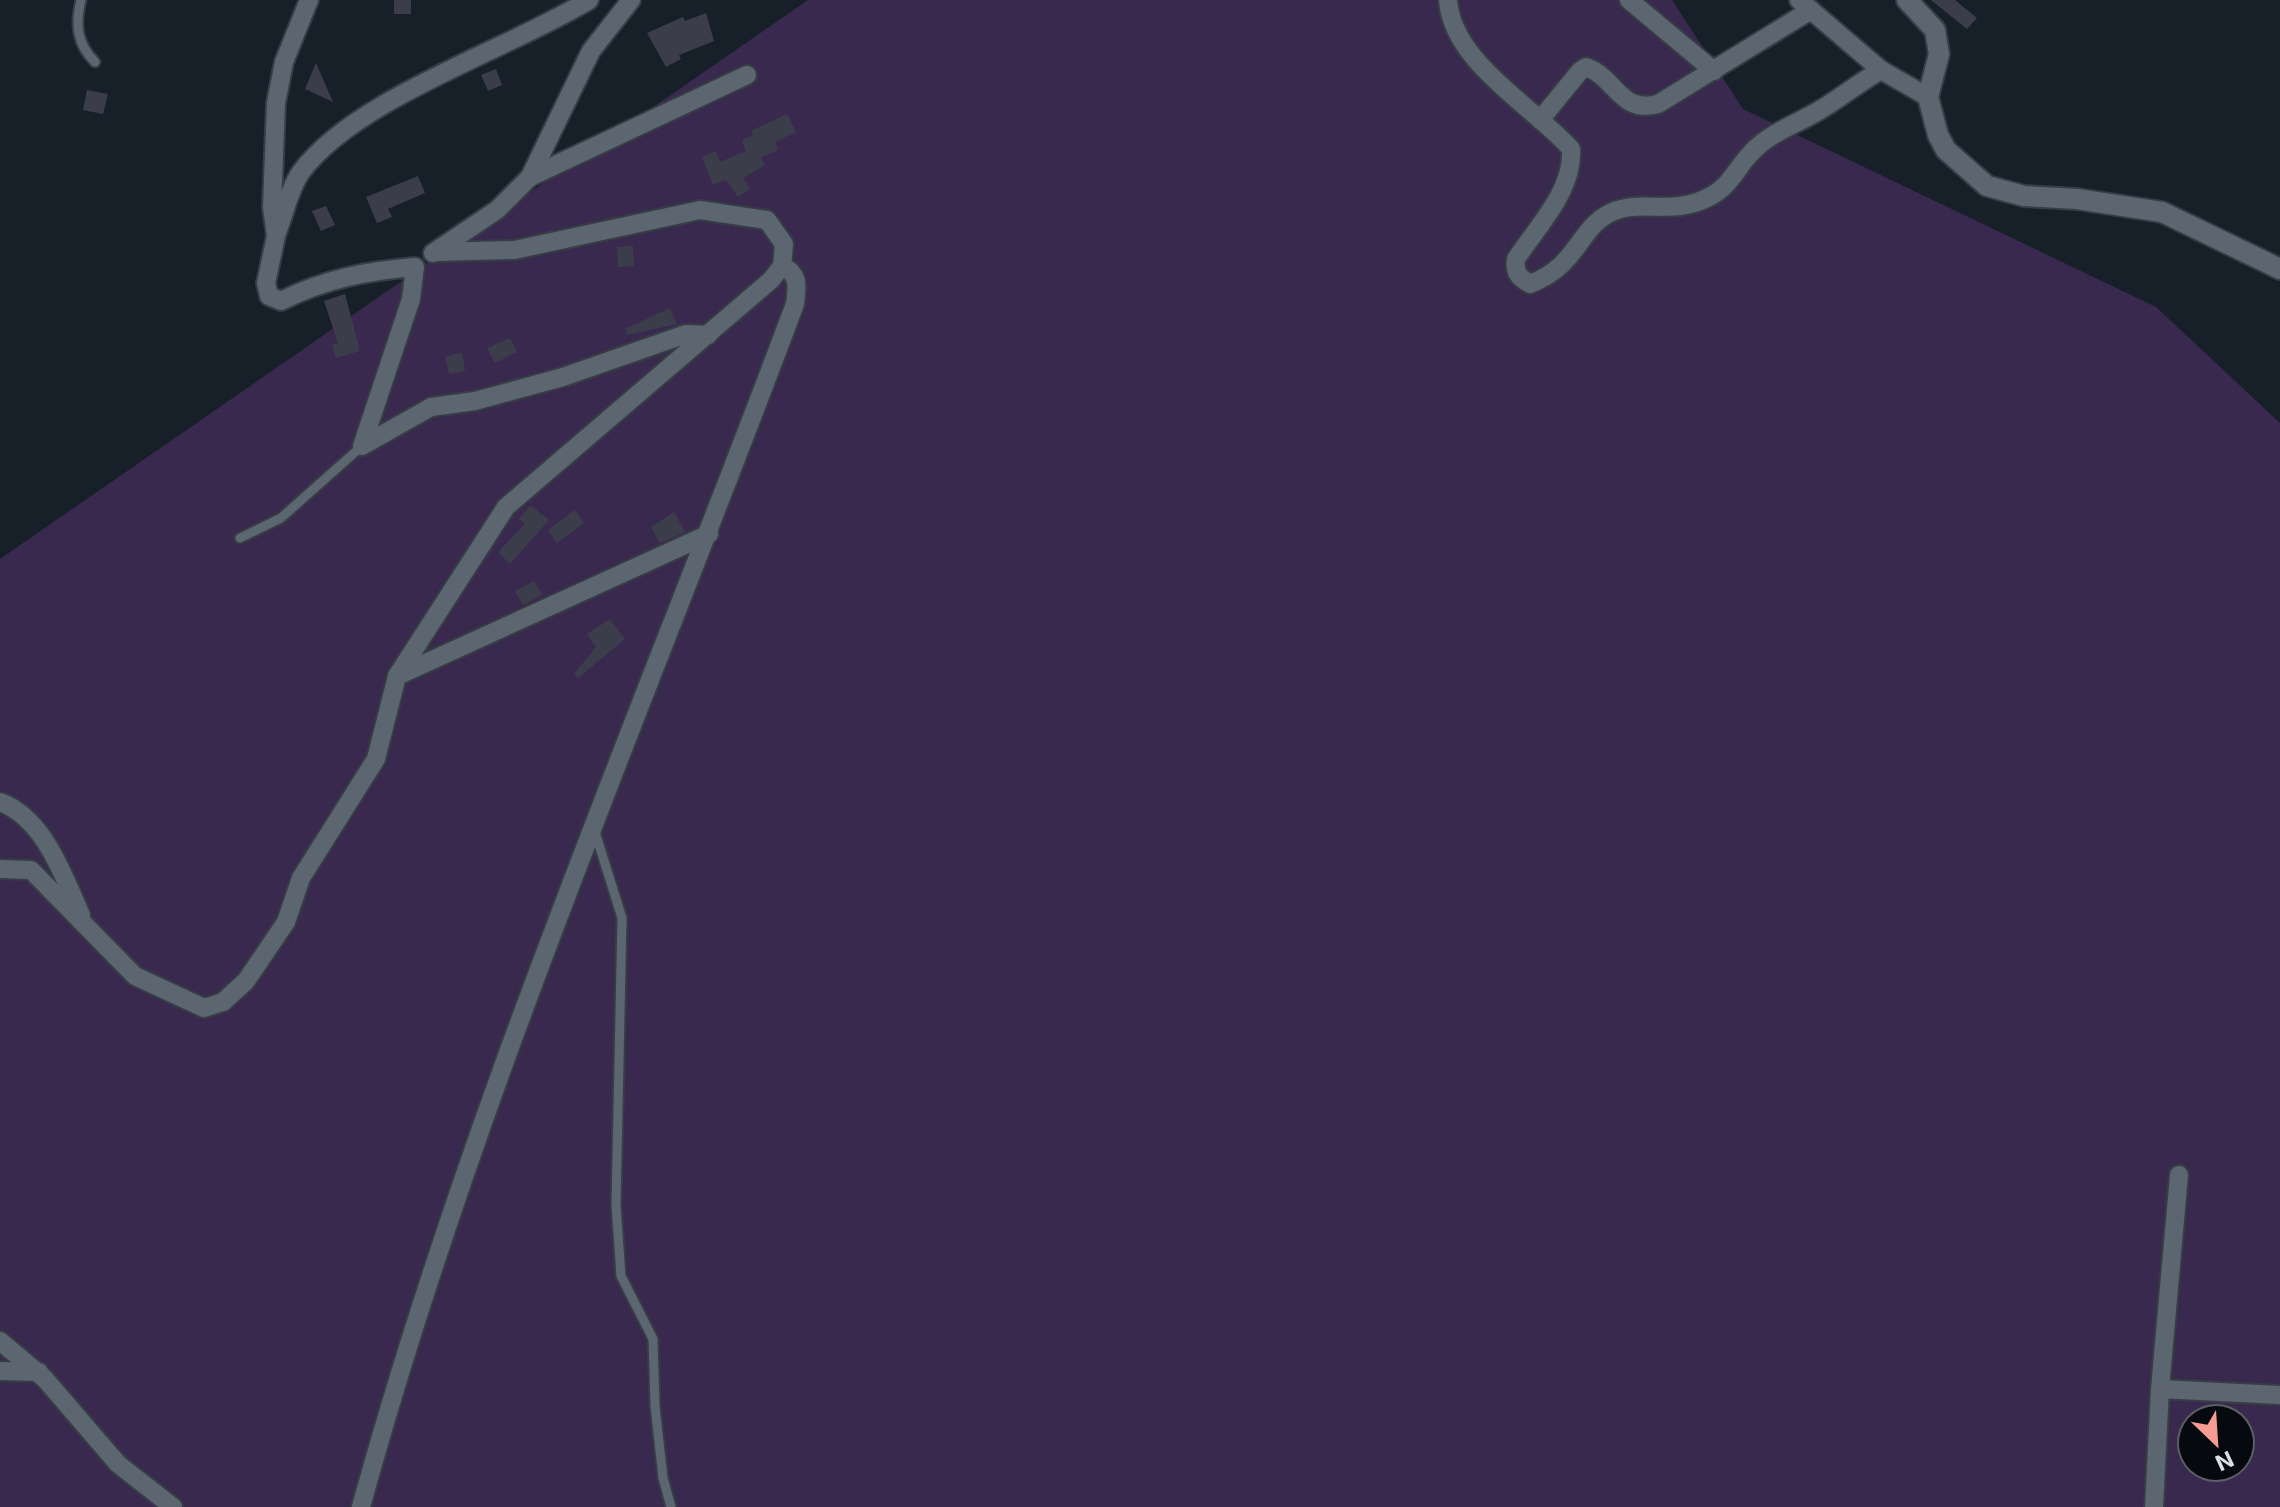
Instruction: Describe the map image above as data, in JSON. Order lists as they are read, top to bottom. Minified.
{"north":"bottom right"}
